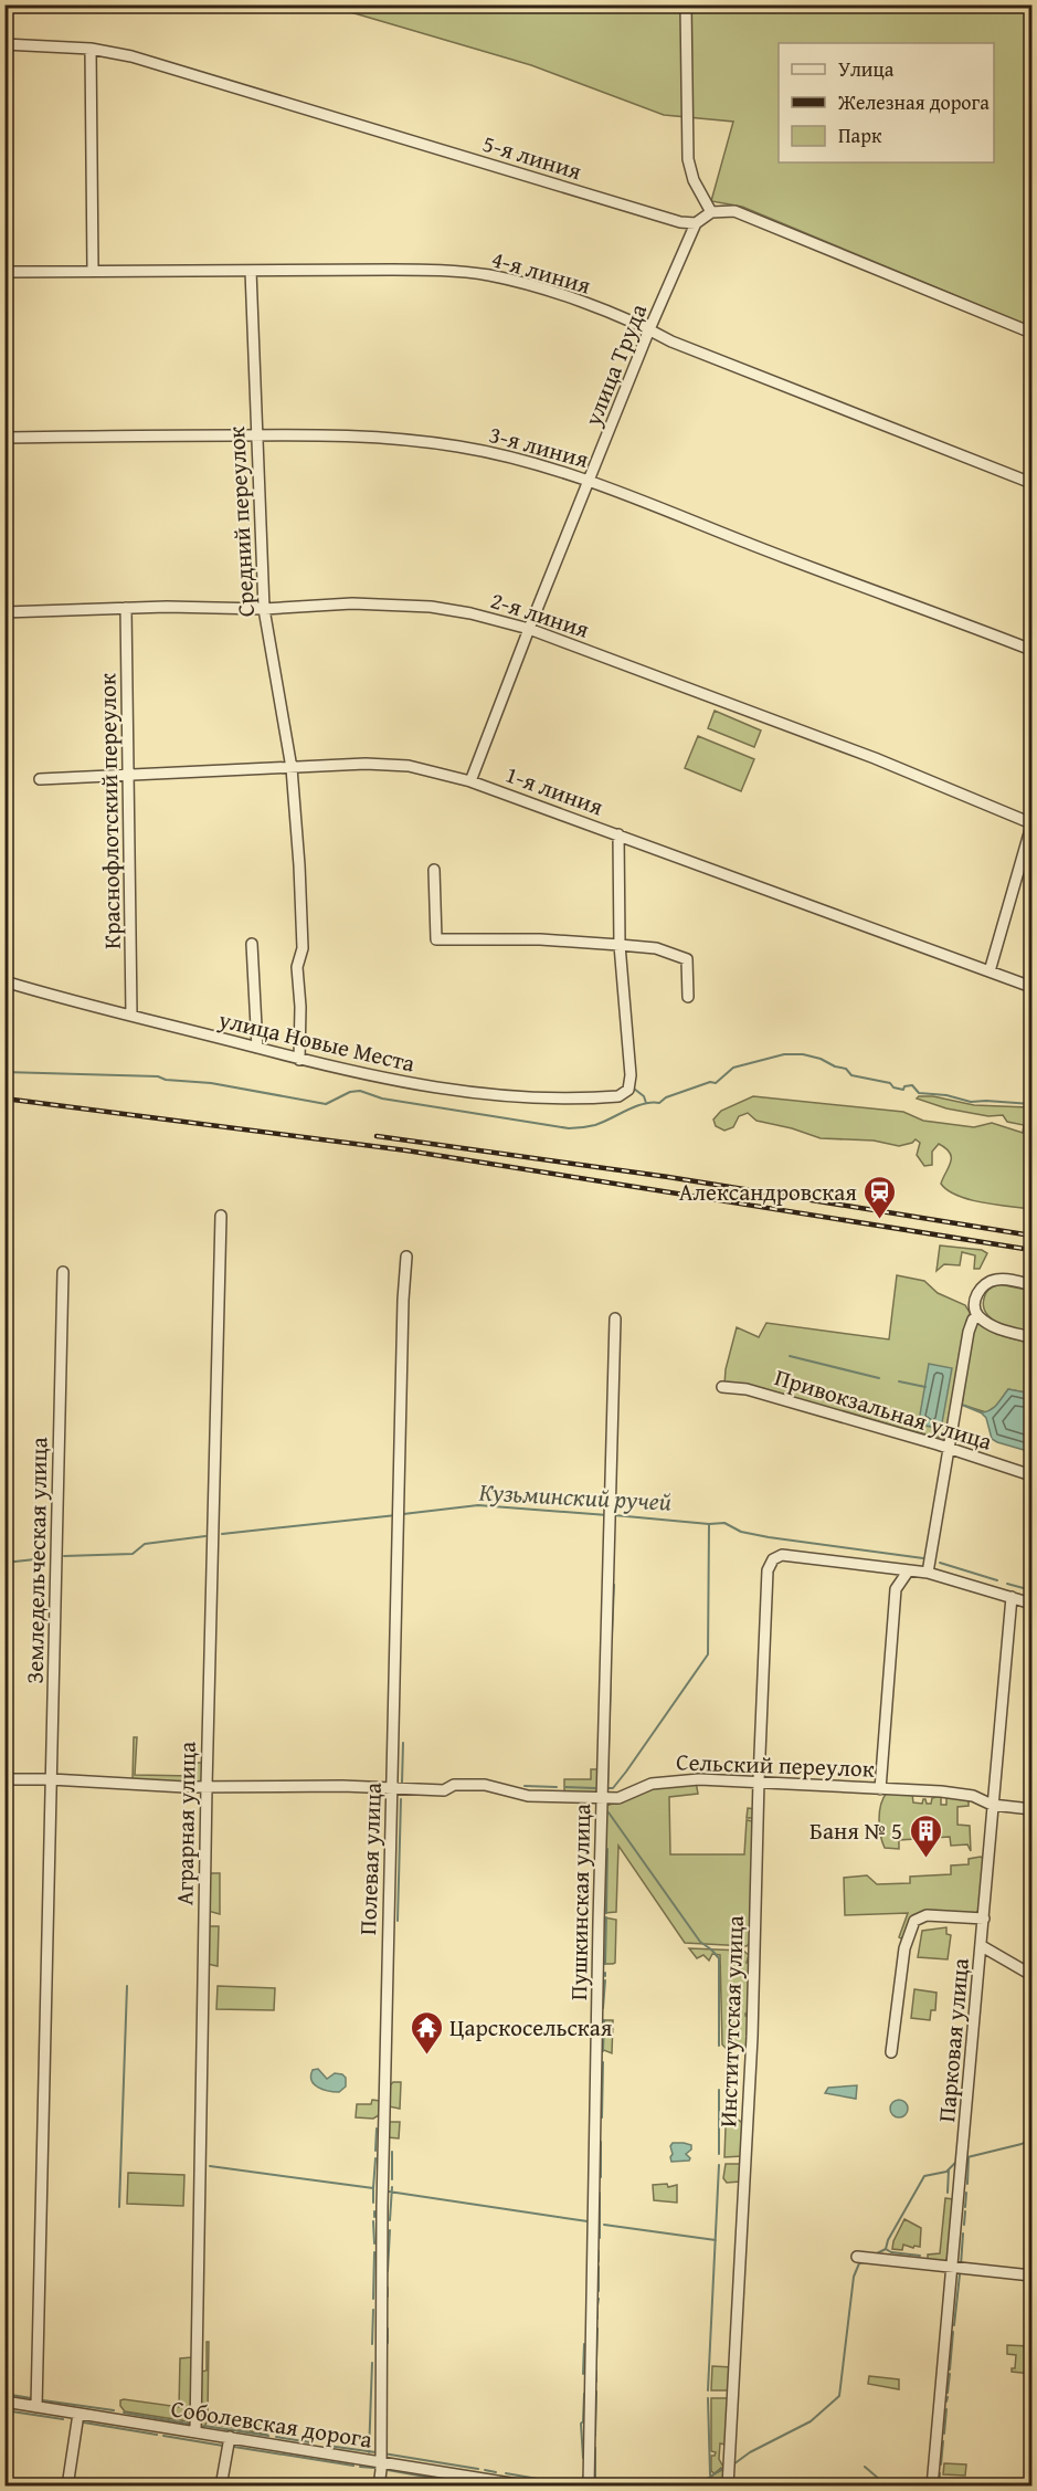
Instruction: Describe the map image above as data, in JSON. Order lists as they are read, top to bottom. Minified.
{"streets":{"street":["5-я линия","4-я линия","улица Труда","3-я линия","Средний переулок","2-я линия","1-я линия","Краснофлотский переулок","улица Новые Места","Привокзальная улица","Земледельческая улица","Сельский переулок","Аграрная улица","Полевая улица","Пушкинская улица","Институтская улица","Парковая улица","Соболевская дорога"]},"crossings":[["5-я линия","улица Труда"],["4-я линия","улица Труда"],["4-я линия","Средний переулок"],["улица Труда","3-я линия"],["улица Труда","2-я линия"],["улица Труда","1-я линия"],["3-я линия","Средний переулок"],["Средний переулок","2-я линия"],["Средний переулок","1-я линия"],["Средний переулок","улица Новые Места"],["2-я линия","Краснофлотский переулок"],["1-я линия","Краснофлотский переулок"],["Краснофлотский переулок","улица Новые Места"],["Земледельческая улица","Сельский переулок"],["Земледельческая улица","Соболевская дорога"],["Сельский переулок","Аграрная улица"],["Сельский переулок","Полевая улица"],["Сельский переулок","Пушкинская улица"],["Сельский переулок","Институтская улица"],["Сельский переулок","Парковая улица"],["Аграрная улица","Соболевская дорога"],["Полевая улица","Соболевская дорога"]],"water":["Кузьминский ручей"],"places":{"station":["Александровская"],"building":["Баня № 5"],"temple":["Царскосельская"]},"legend":["Улица","Железная дорога","Парк"]}
